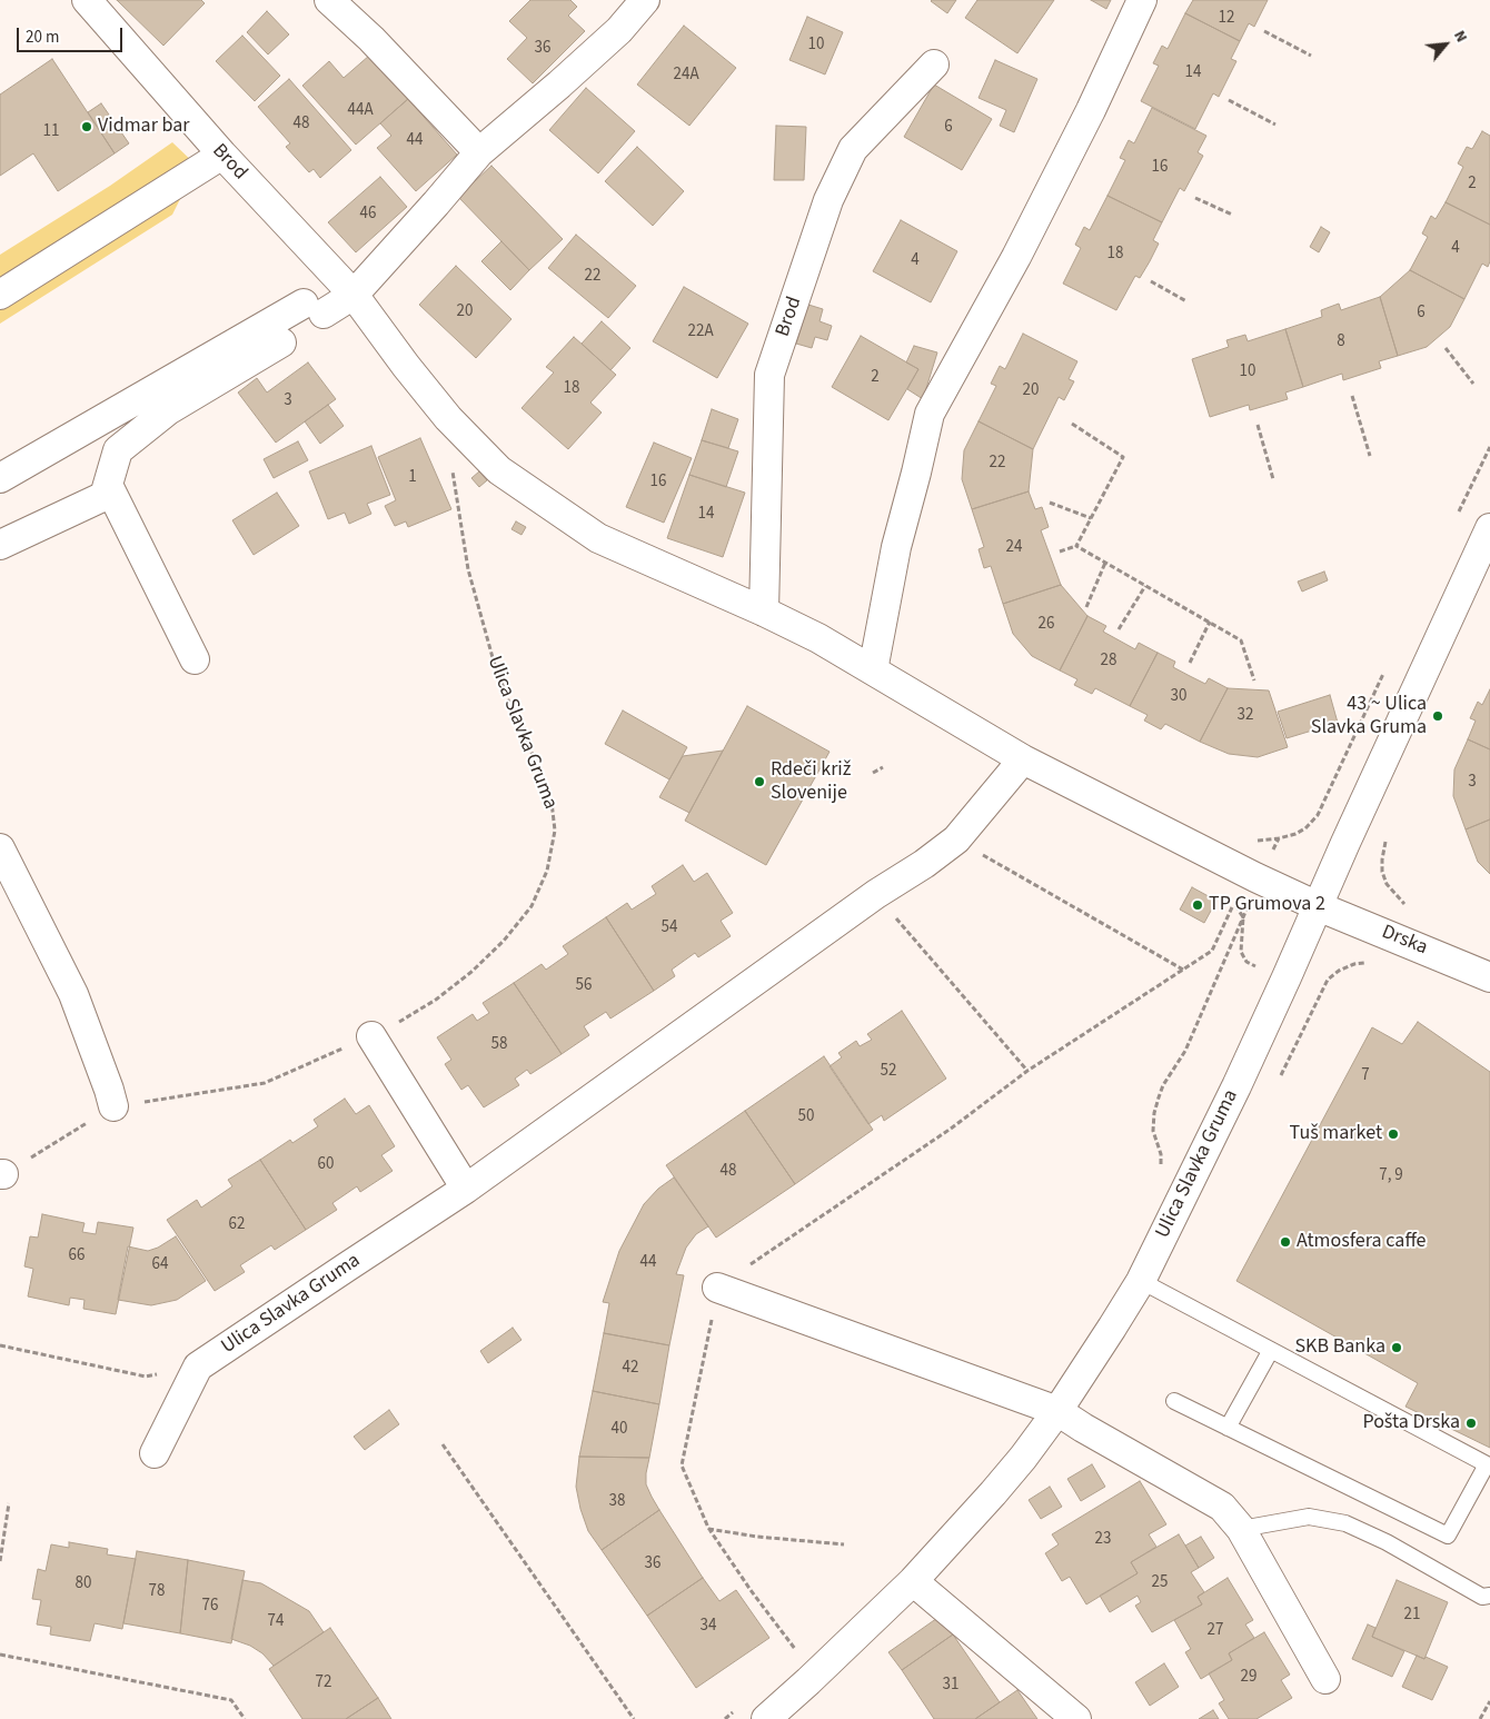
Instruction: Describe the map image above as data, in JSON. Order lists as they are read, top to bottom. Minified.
{"streets":{"street":["Brod","Ulica Slavka Gruma","Drska"]},"crossings":[["Brod","Ulica Slavka Gruma"],["Ulica Slavka Gruma","Drska"]],"places":["Vidmar bar","43 ~ Ulica Slavka Gruma","Rdeči križ Slovenije","TP Grumova 2","Tuš market","Atmosfera caffe","SKB Banka","Pošta Drska"],"house_numbers":["12","10","36","14","24A","44A","48","6","11","44","16","2","46","4","18","4","22","20","6","22A","8","10","2","18","20","3","22","1","16","14","24","26","28","30","32","3","54","56","58","52","7","50","60","48","7, 9","62","66","44","64","42","40","38","23","36","25","80","78","76","21","74","34","27","29","72","31"],"scale_bar":"20 m","north":"top right"}
